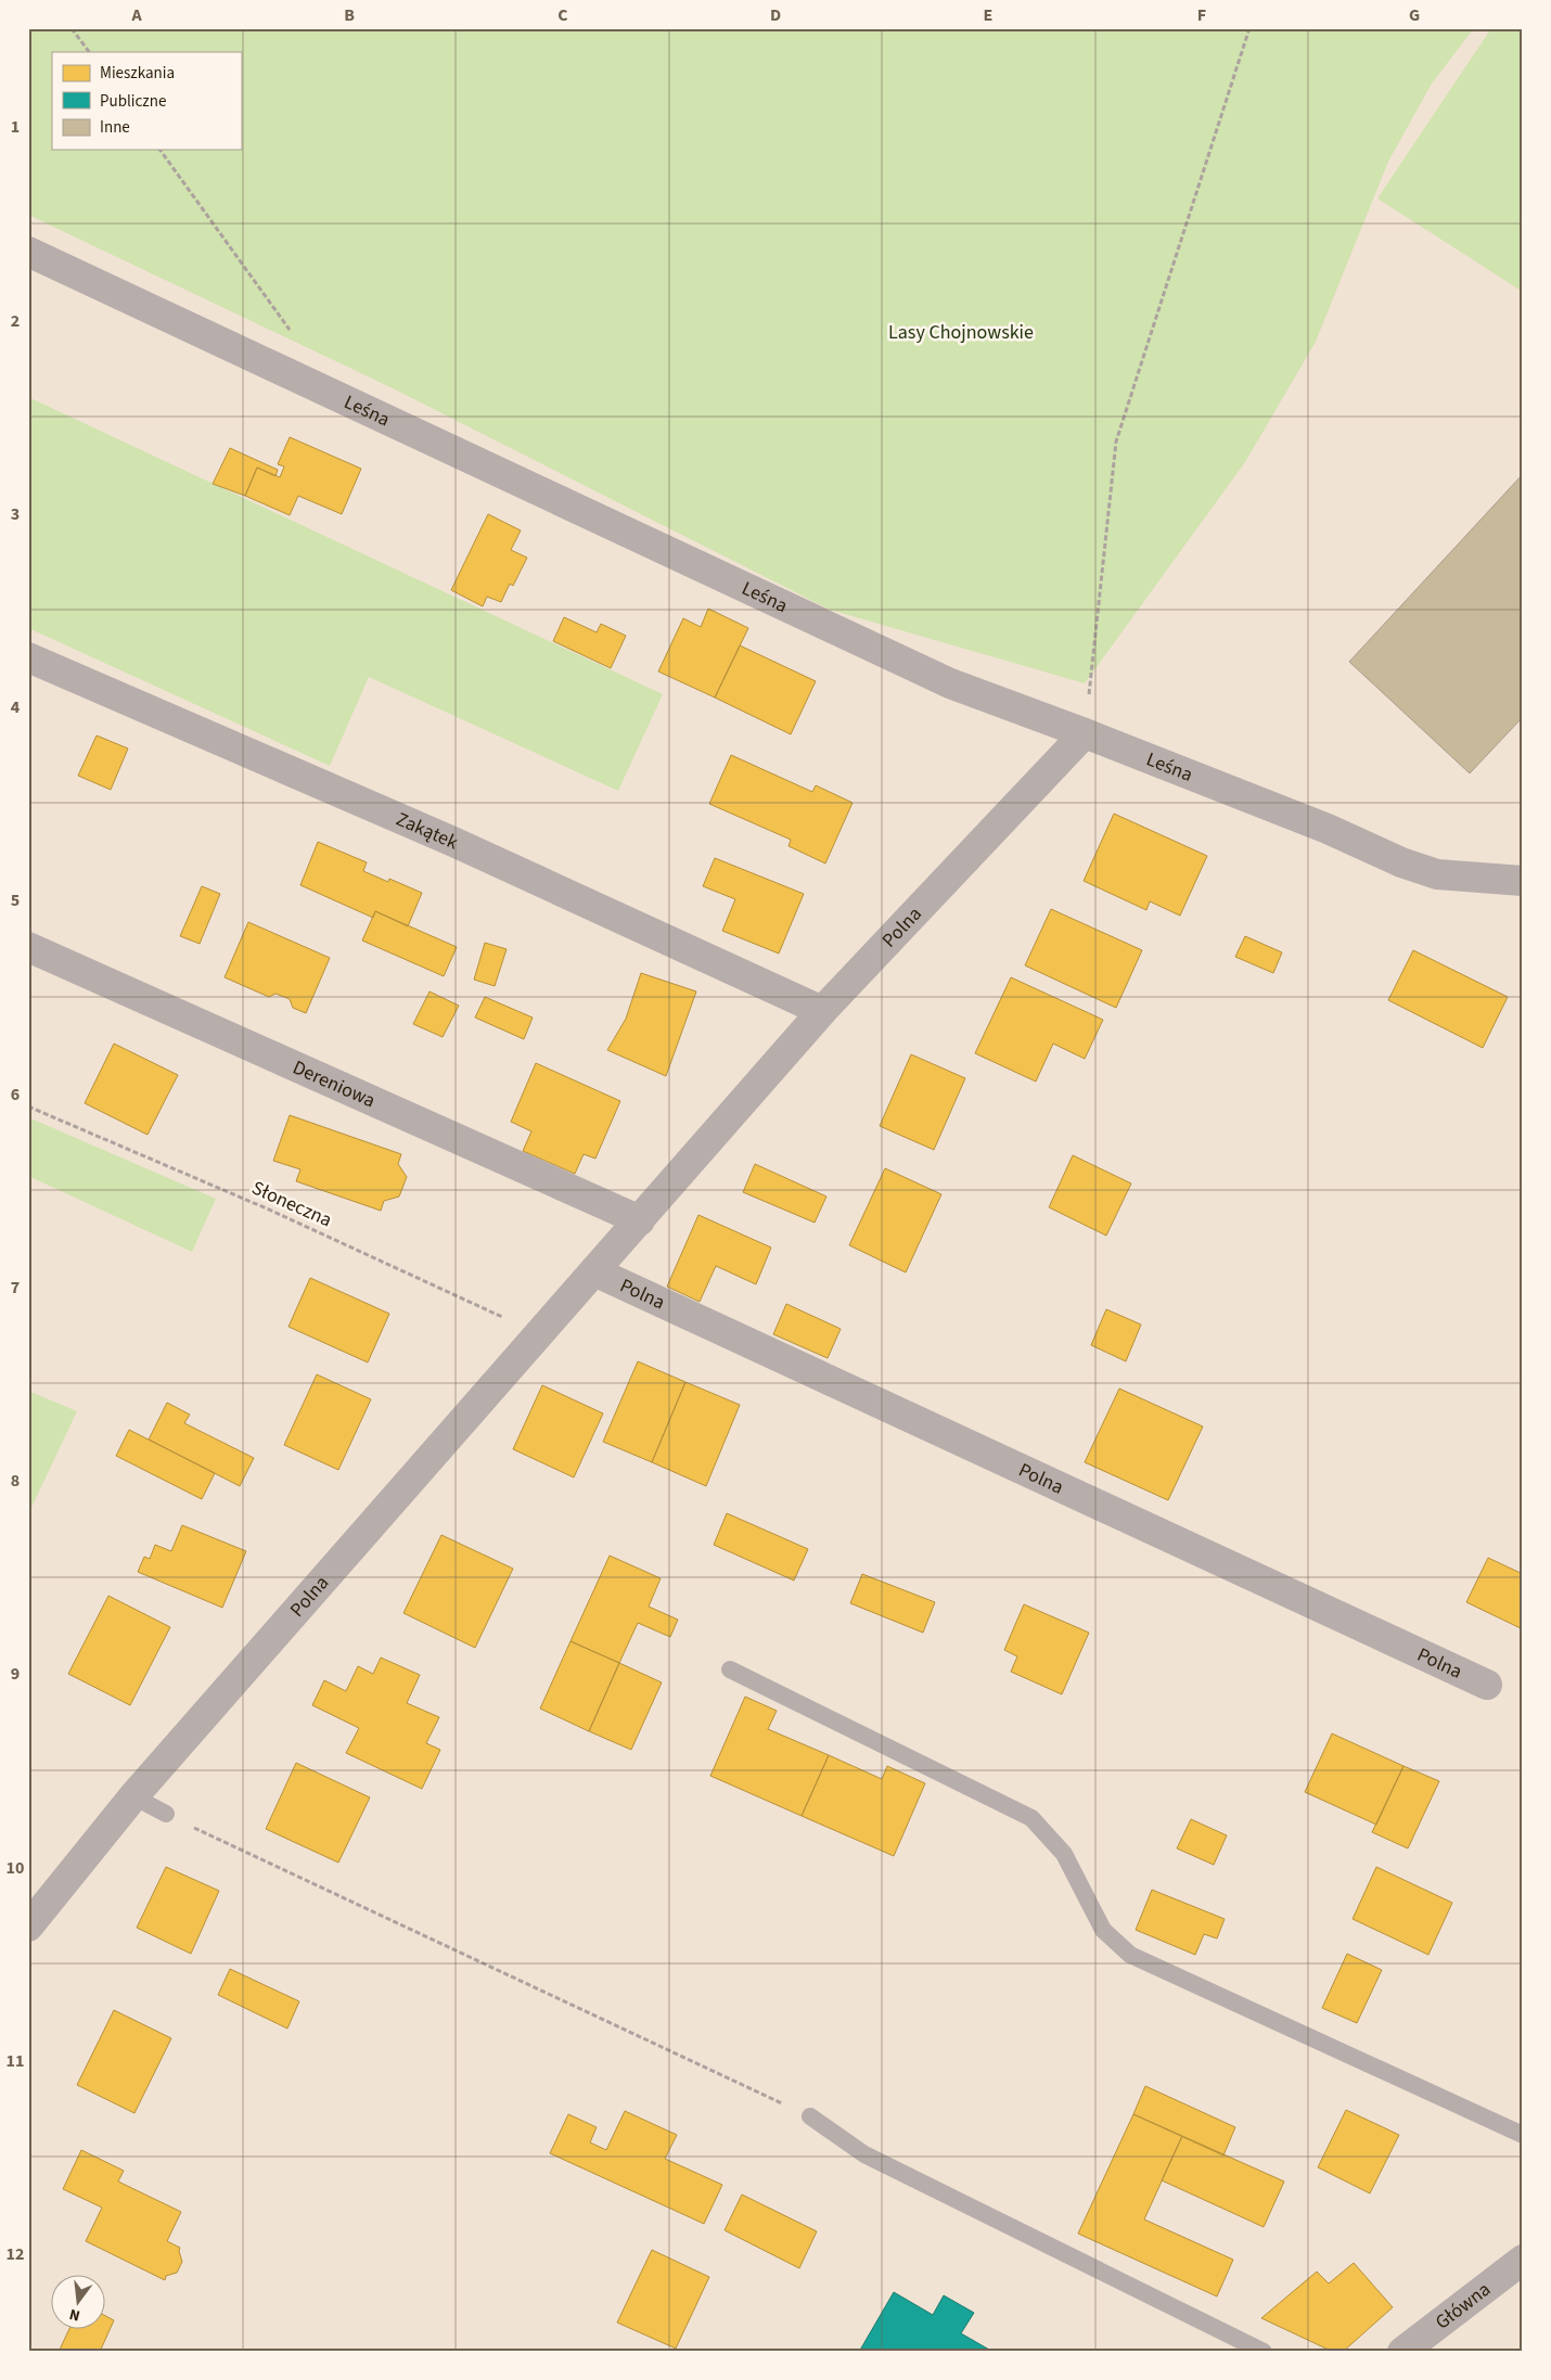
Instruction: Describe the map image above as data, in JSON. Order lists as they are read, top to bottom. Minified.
{"streets":{"street":["Leśna","Zakątek","Polna","Dereniowa","Główna"],"path":["Słoneczna"]},"crossings":[["Leśna","Polna"],["Zakątek","Polna"],["Polna","Dereniowa"],["Polna","Słoneczna"]],"parks":["Lasy Chojnowskie"],"legend":["Mieszkania","Publiczne","Inne"],"north":"bottom","grid":{"columns":["A","B","C","D","E","F","G"],"rows":["1","2","3","4","5","6","7","8","9","10","11","12"]}}
